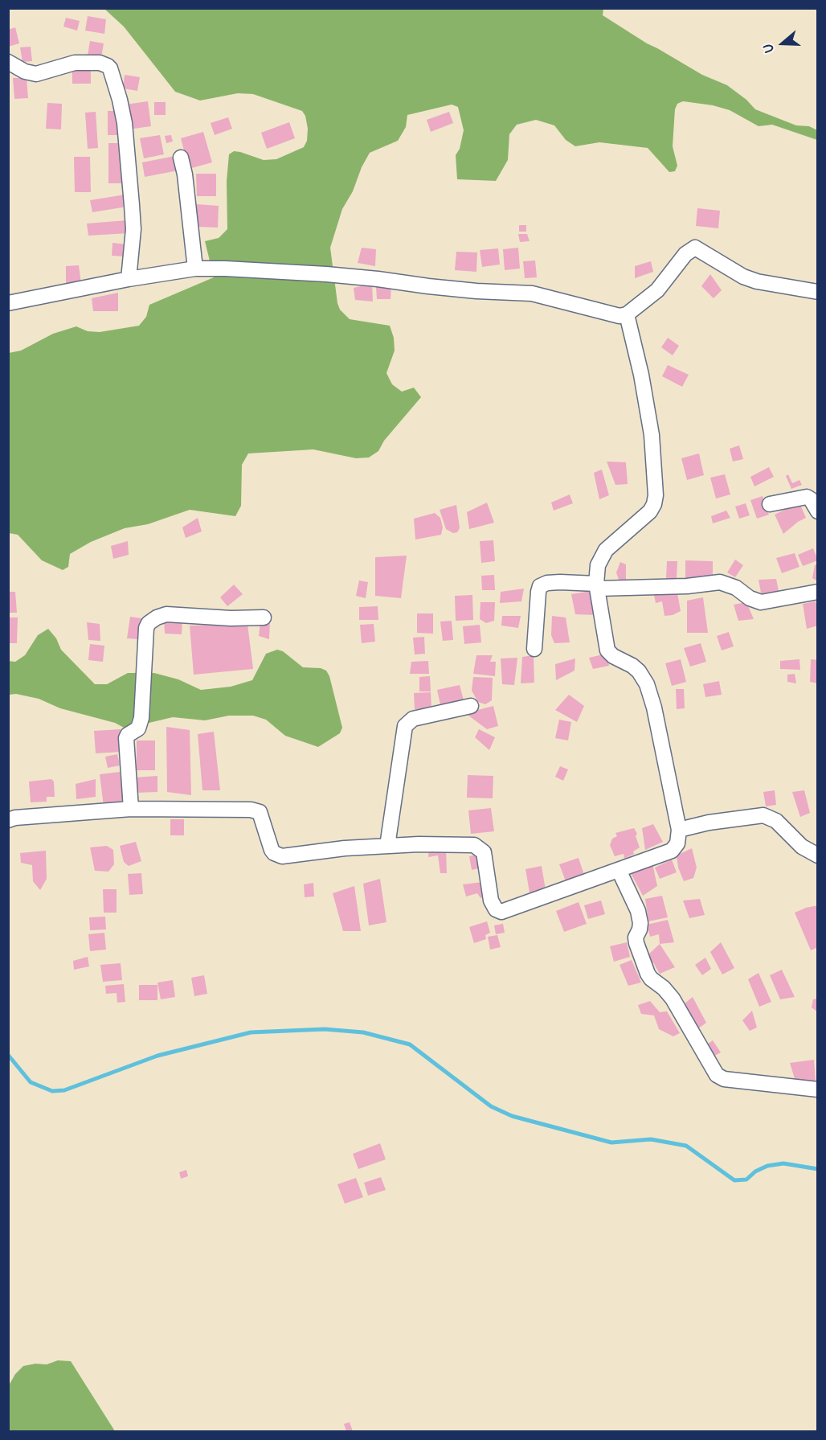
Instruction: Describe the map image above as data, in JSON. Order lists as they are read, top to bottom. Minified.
{"north":"left"}
